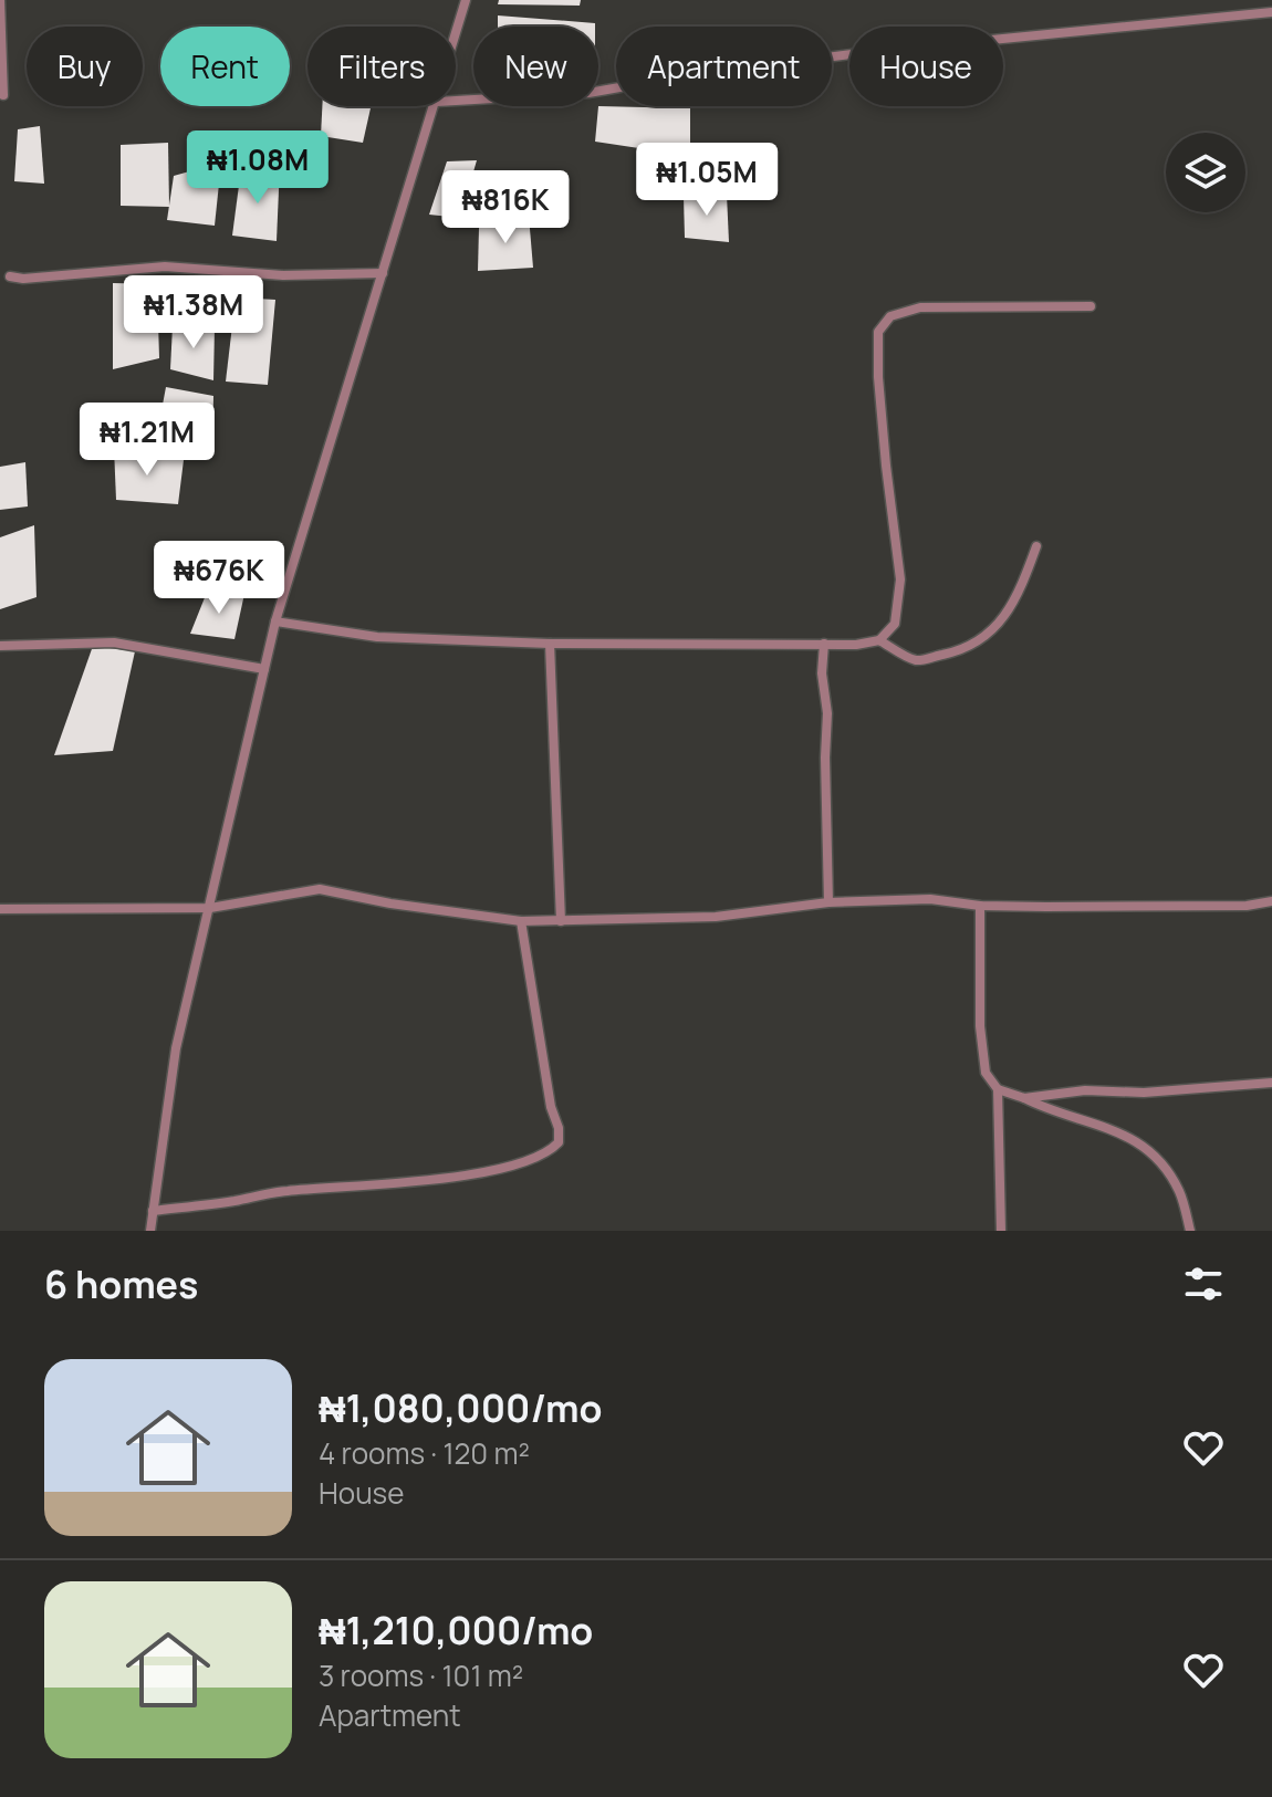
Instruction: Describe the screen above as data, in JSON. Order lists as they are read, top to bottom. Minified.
{"page":{"chip":["Buy","Rent","Filters","New","Apartment","House"],"price":["₦1.08M","₦1.05M","₦816K","₦1.38M","₦1.21M","₦676K"],"heading":"6 homes","list":[{"name":"₦1,080,000/mo","note":"4 rooms · 120 m² · House"},{"name":"₦1,210,000/mo","note":"3 rooms · 101 m² · Apartment"}]}}
